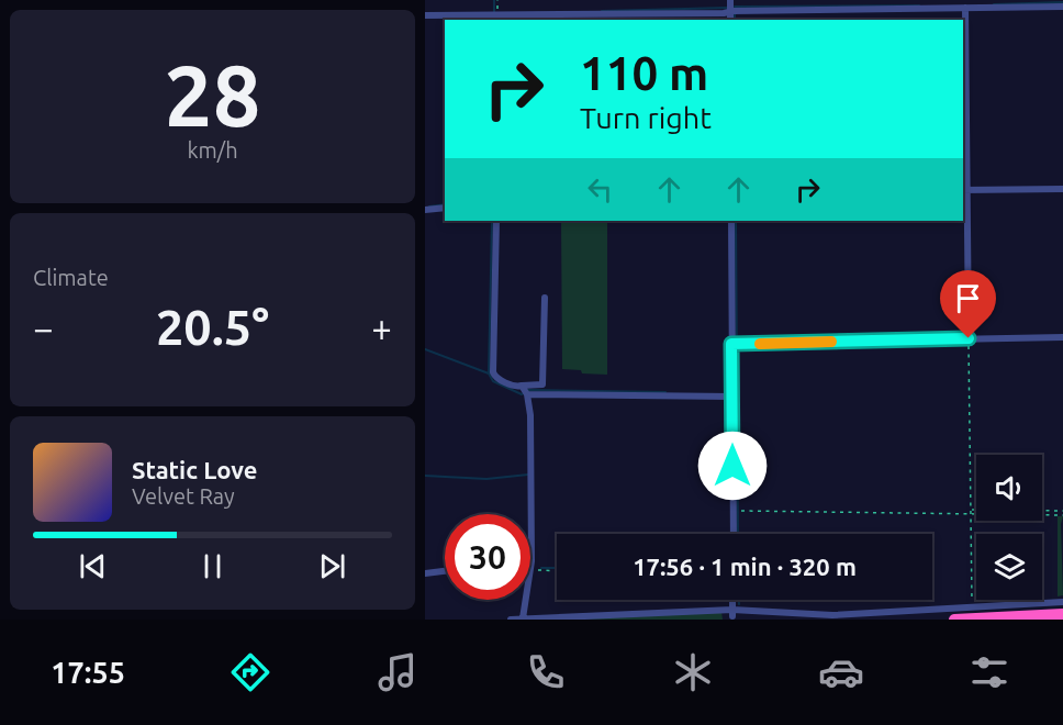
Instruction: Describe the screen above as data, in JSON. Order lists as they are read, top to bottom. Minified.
{"page":{"tile":[["28","km/h"],"Climate"],"turn":["110 m","Turn right"],"heat":["−","20.5°","+"],"song":["Static Love","Velvet Ray"],"limit":"30","trip":"17:56 · 1 min · 320 m","tabs":"17:55"}}
